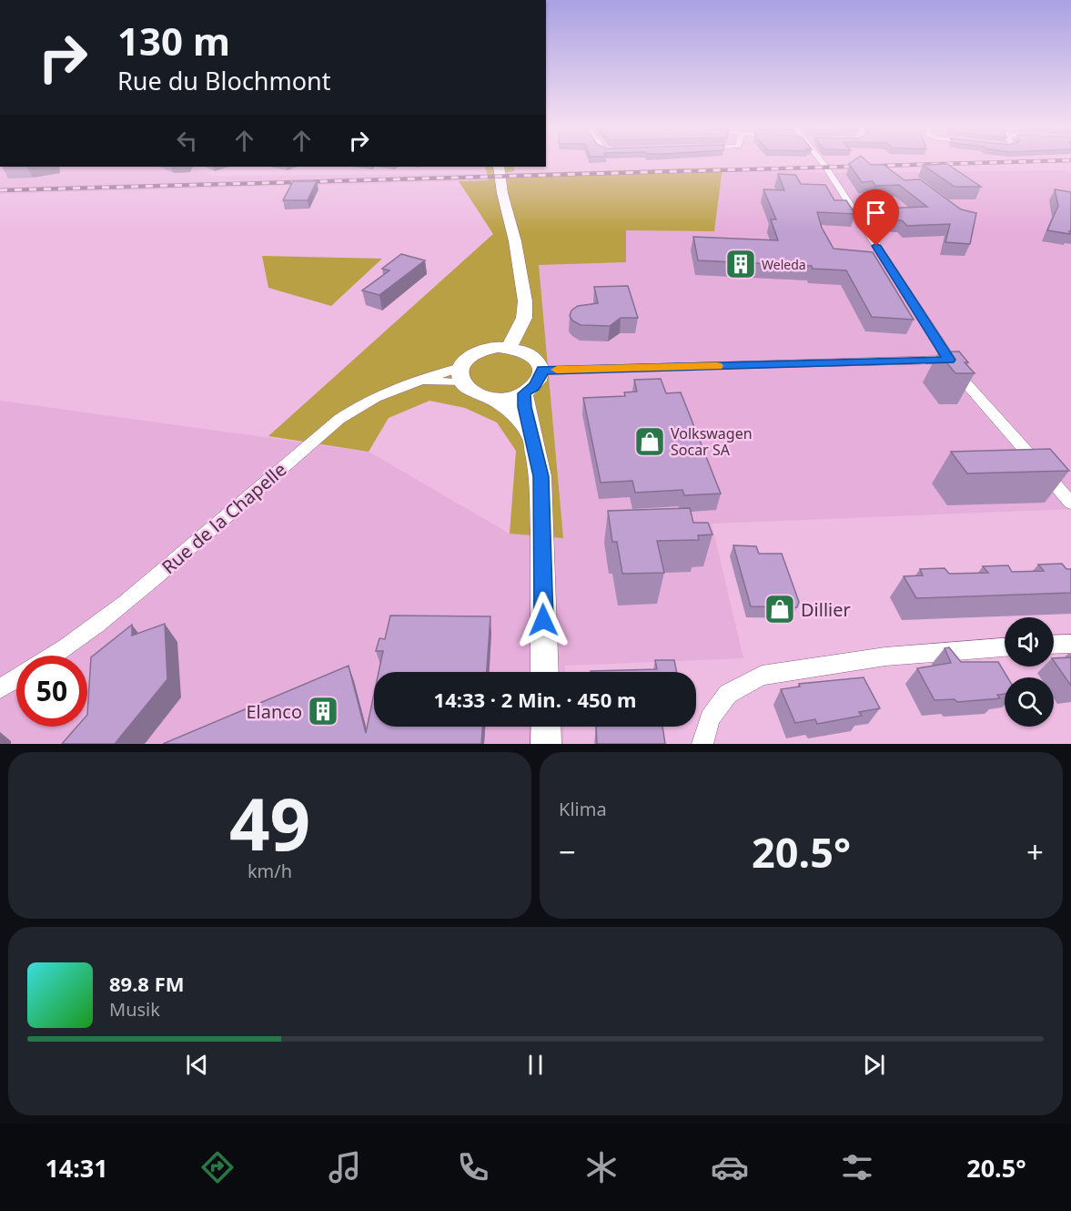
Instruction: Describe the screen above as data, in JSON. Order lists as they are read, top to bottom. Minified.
{"streets":{"street":["Rue de la Chapelle"]},"places":{"building":["Weleda","Elanco"],"shop":["Volkswagen Socar SA","Dillier"]},"page":{"turn":["130 m","Rue du Blochmont"],"limit":"50","trip":"14:33 · 2 Min. · 450 m","tile":[["49","km/h"],"Klima"],"heat":["−","20.5°","+"],"song":["89.8 FM","Musik"],"tabs":["14:31","20.5°"]}}
